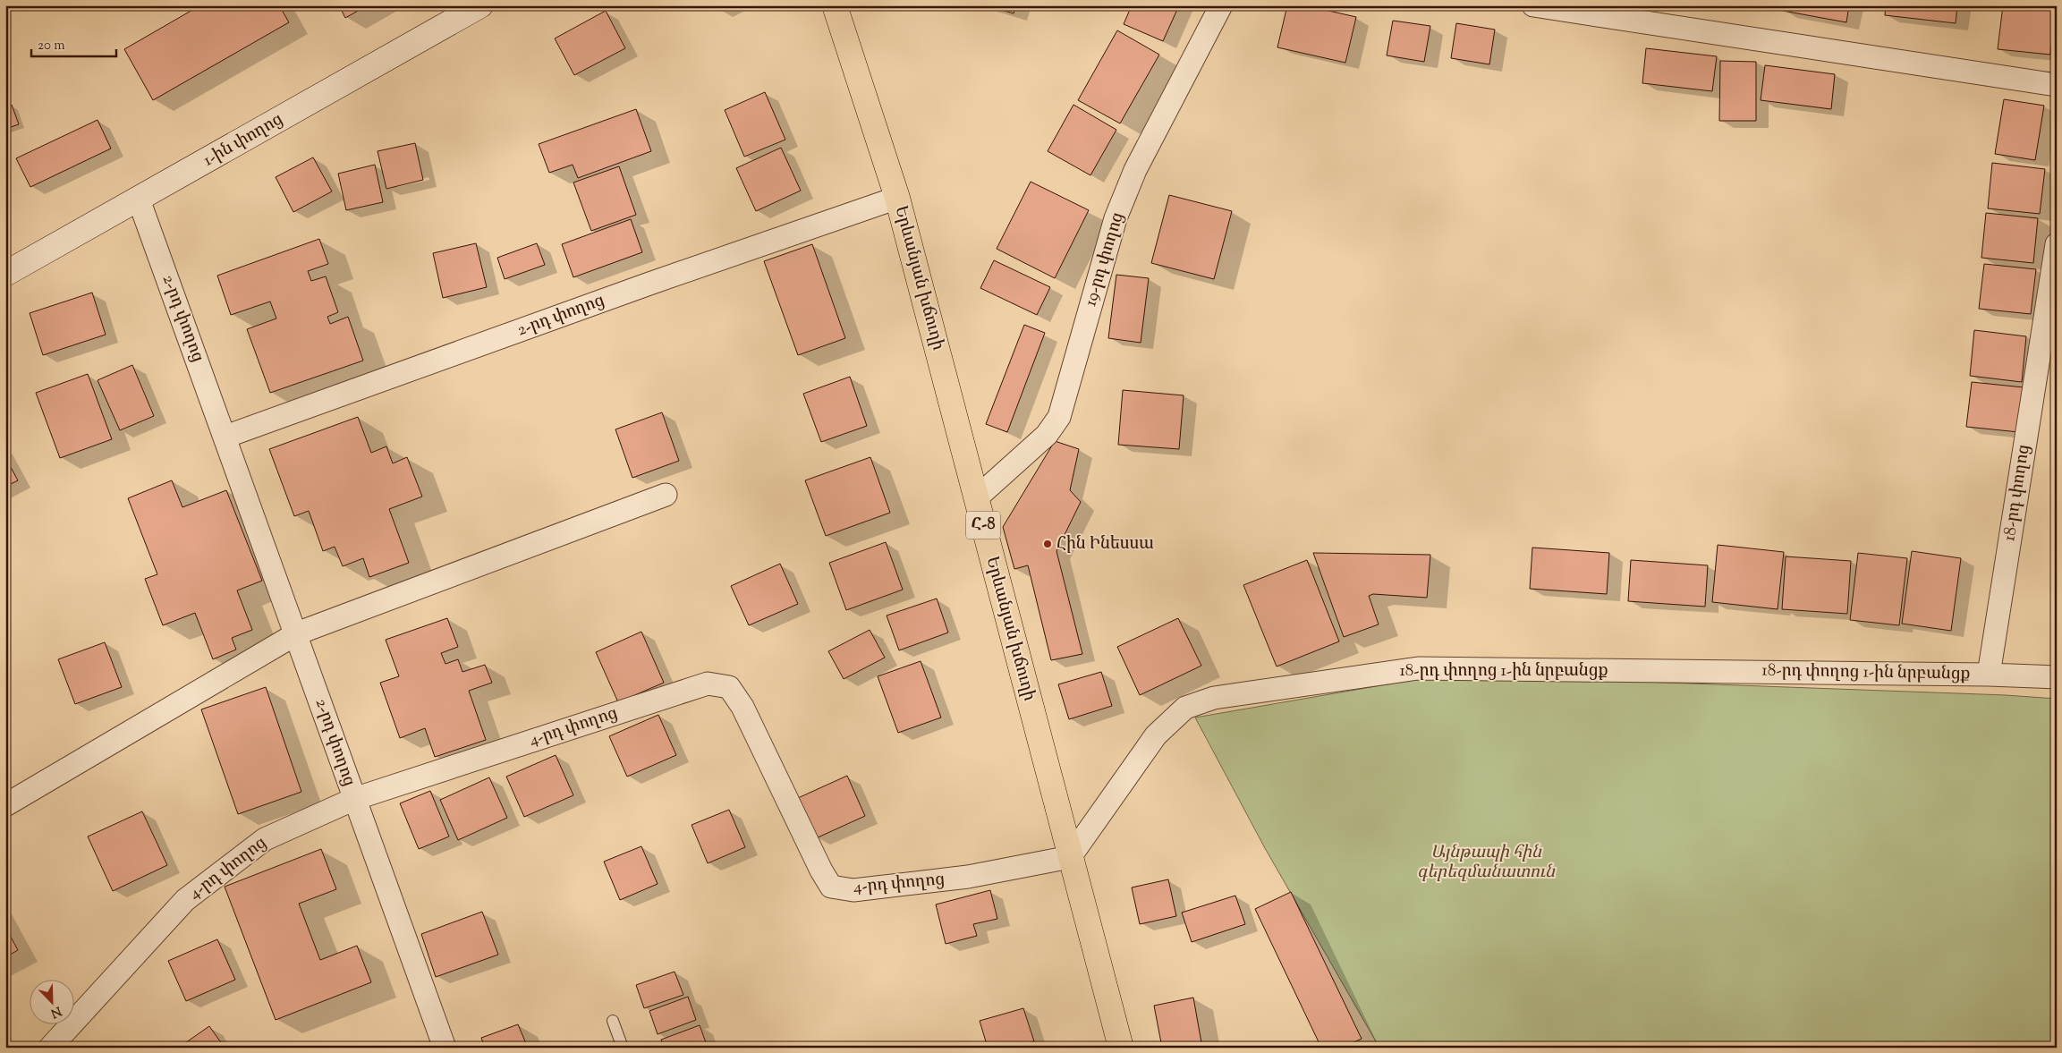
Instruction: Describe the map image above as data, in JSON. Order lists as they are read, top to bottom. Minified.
{"streets":{"main road":["1-ին փողոց","Երևանյան խճուղի","Հ-8"],"street":["19-րդ փողոց","2-րդ փողոց","18-րդ փողոց","18-րդ փողոց 1-ին նրբանցք","4-րդ փողոց"]},"crossings":[["1-ին փողոց","2-րդ փողոց"],["19-րդ փողոց","Երևանյան խճուղի"],["Երևանյան խճուղի","2-րդ փողոց"],["Երևանյան խճուղի","18-րդ փողոց 1-ին նրբանցք"],["Երևանյան խճուղի","4-րդ փողոց"],["2-րդ փողոց","4-րդ փողոց"],["18-րդ փողոց","18-րդ փողոց 1-ին նրբանցք"],["18-րդ փողոց 1-ին նրբանցք","4-րդ փողոց"]],"parks":["Այնթապի հին գերեզմանատուն"],"places":["Հին Ինեսսա"],"scale_bar":"20 m","north":"bottom right"}
